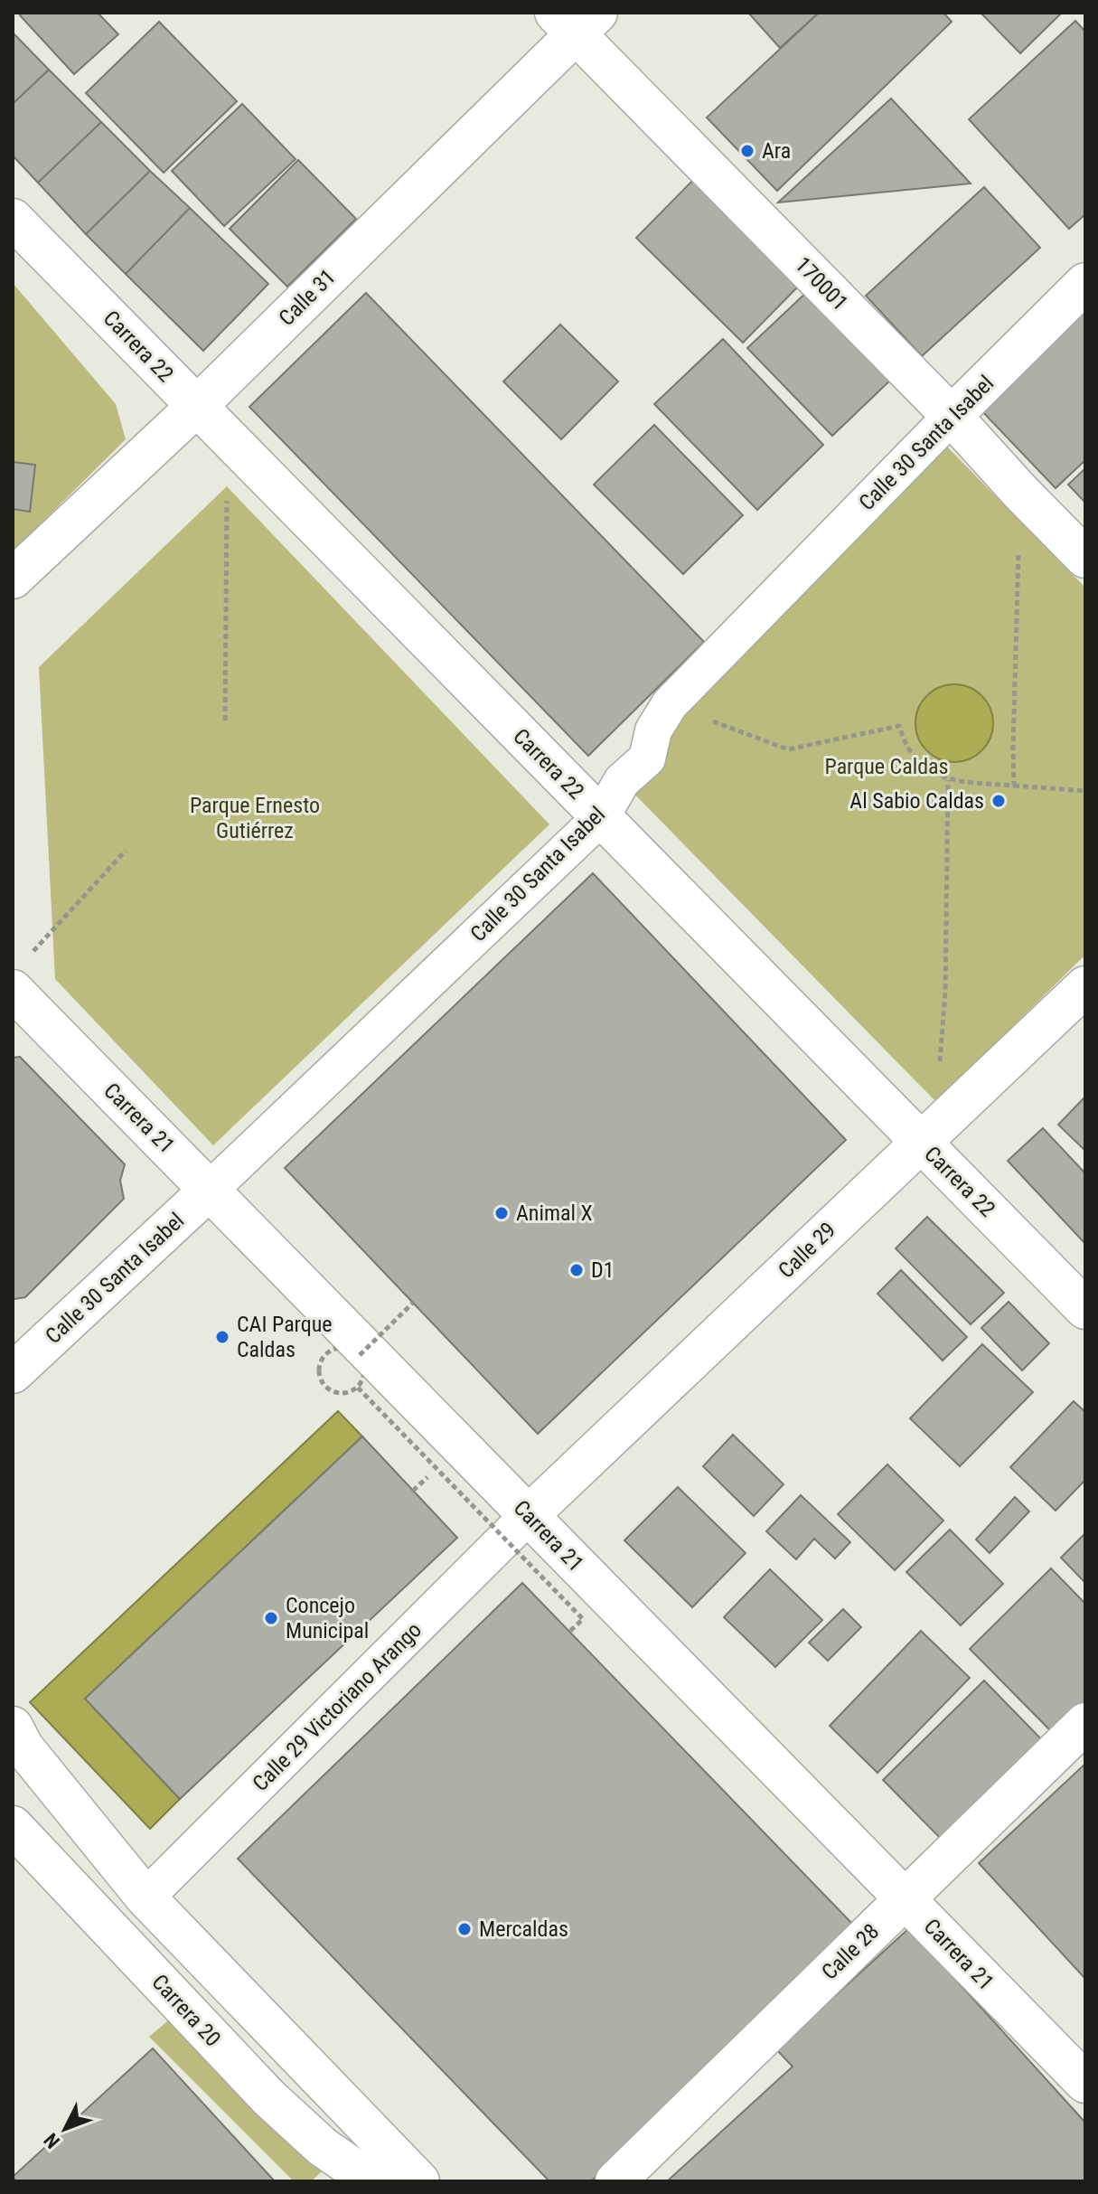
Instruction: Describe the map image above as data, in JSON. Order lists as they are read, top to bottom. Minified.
{"streets":{"main road":["170001","Calle 31","Carrera 22","Calle 30 Santa Isabel","Carrera 21","Calle 29","Calle 28","Carrera 20"],"street":["Calle 29 Victoriano Arango"]},"crossings":[["170001","Calle 31"],["170001","Calle 30 Santa Isabel"],["Calle 31","Carrera 22"],["Carrera 22","Calle 30 Santa Isabel"],["Carrera 22","Calle 29"],["Calle 30 Santa Isabel","Carrera 21"],["Carrera 21","Calle 29"],["Carrera 21","Calle 29 Victoriano Arango"],["Carrera 21","Calle 28"],["Calle 29","Calle 29 Victoriano Arango"]],"parks":["Parque Caldas","Parque Ernesto Gutiérrez"],"places":["Ara","Al Sabio Caldas","Animal X","D1","CAI Parque Caldas","Concejo Municipal","Mercaldas"],"north":"bottom left"}
